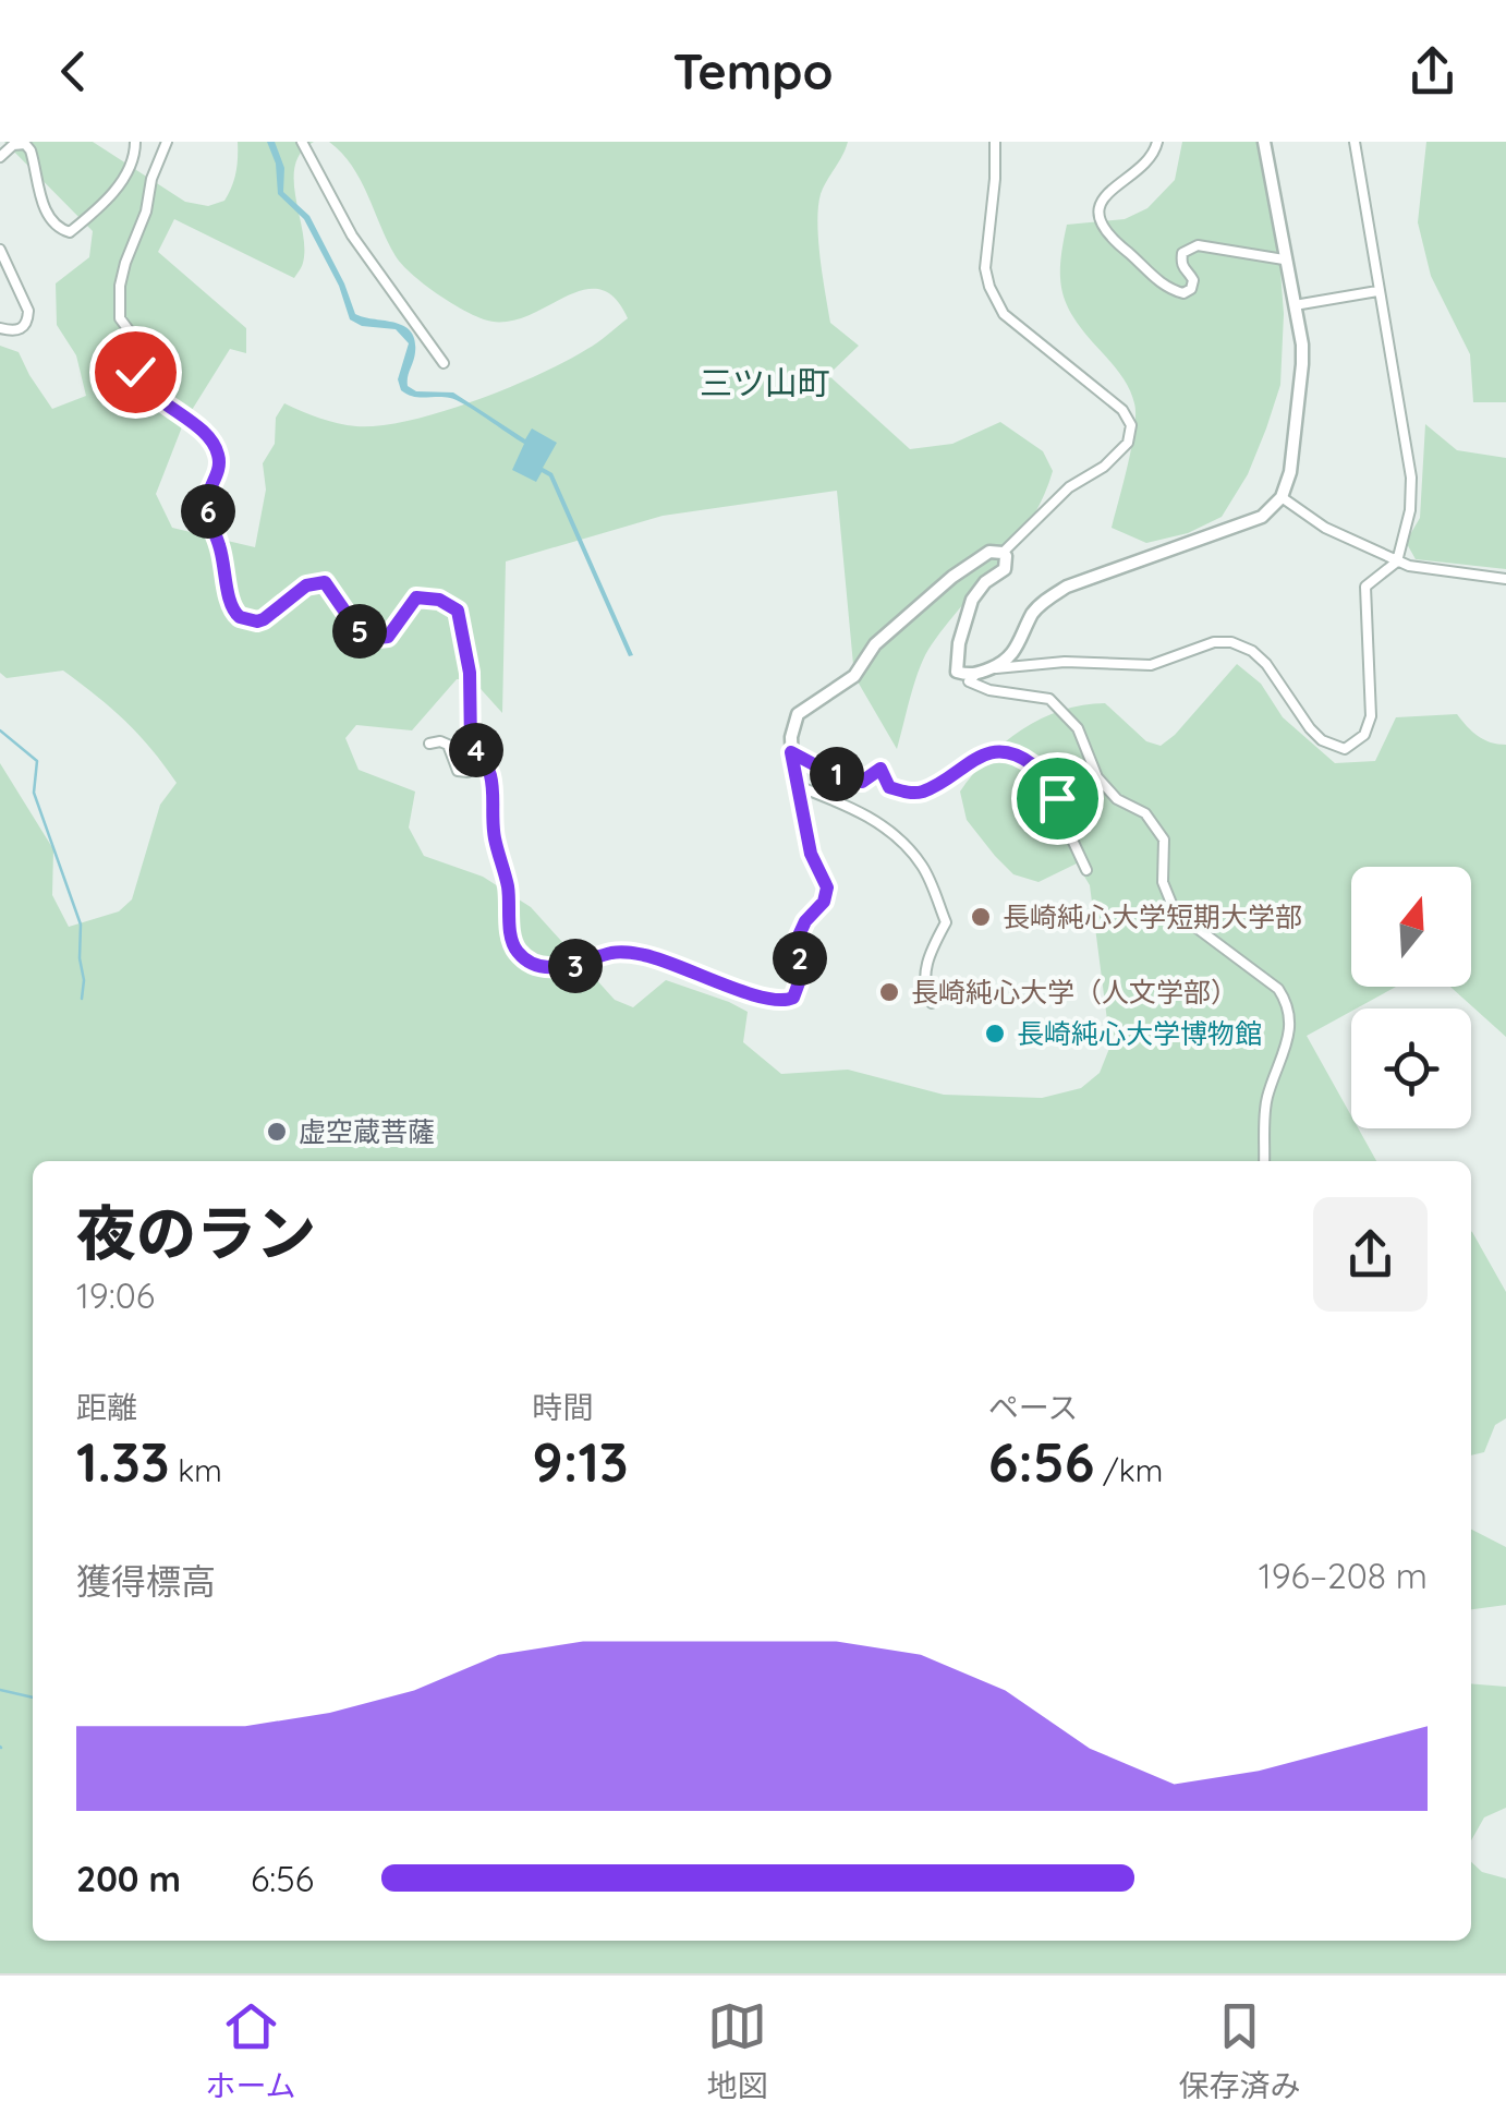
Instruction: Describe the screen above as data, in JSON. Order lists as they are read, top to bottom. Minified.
{"districts":["三ツ山町"],"places":["長崎純心大学短期大学部","長崎純心大学（人文学部）","長崎純心大学博物館","虚空蔵菩薩"],"north":"top","page":{"header":"Tempo","pins":["6","5","4","1","2","3"],"heading":["夜のラン","19:06"],"stats":[["距離","1.33 km"],["時間","9:13"],["ペース","6:56 /km"]],"chart":["獲得標高","196–208 m"],"list":[{"name":"200 m","note":"6:56"}],"tabs":["ホーム","地図","保存済み"]}}
